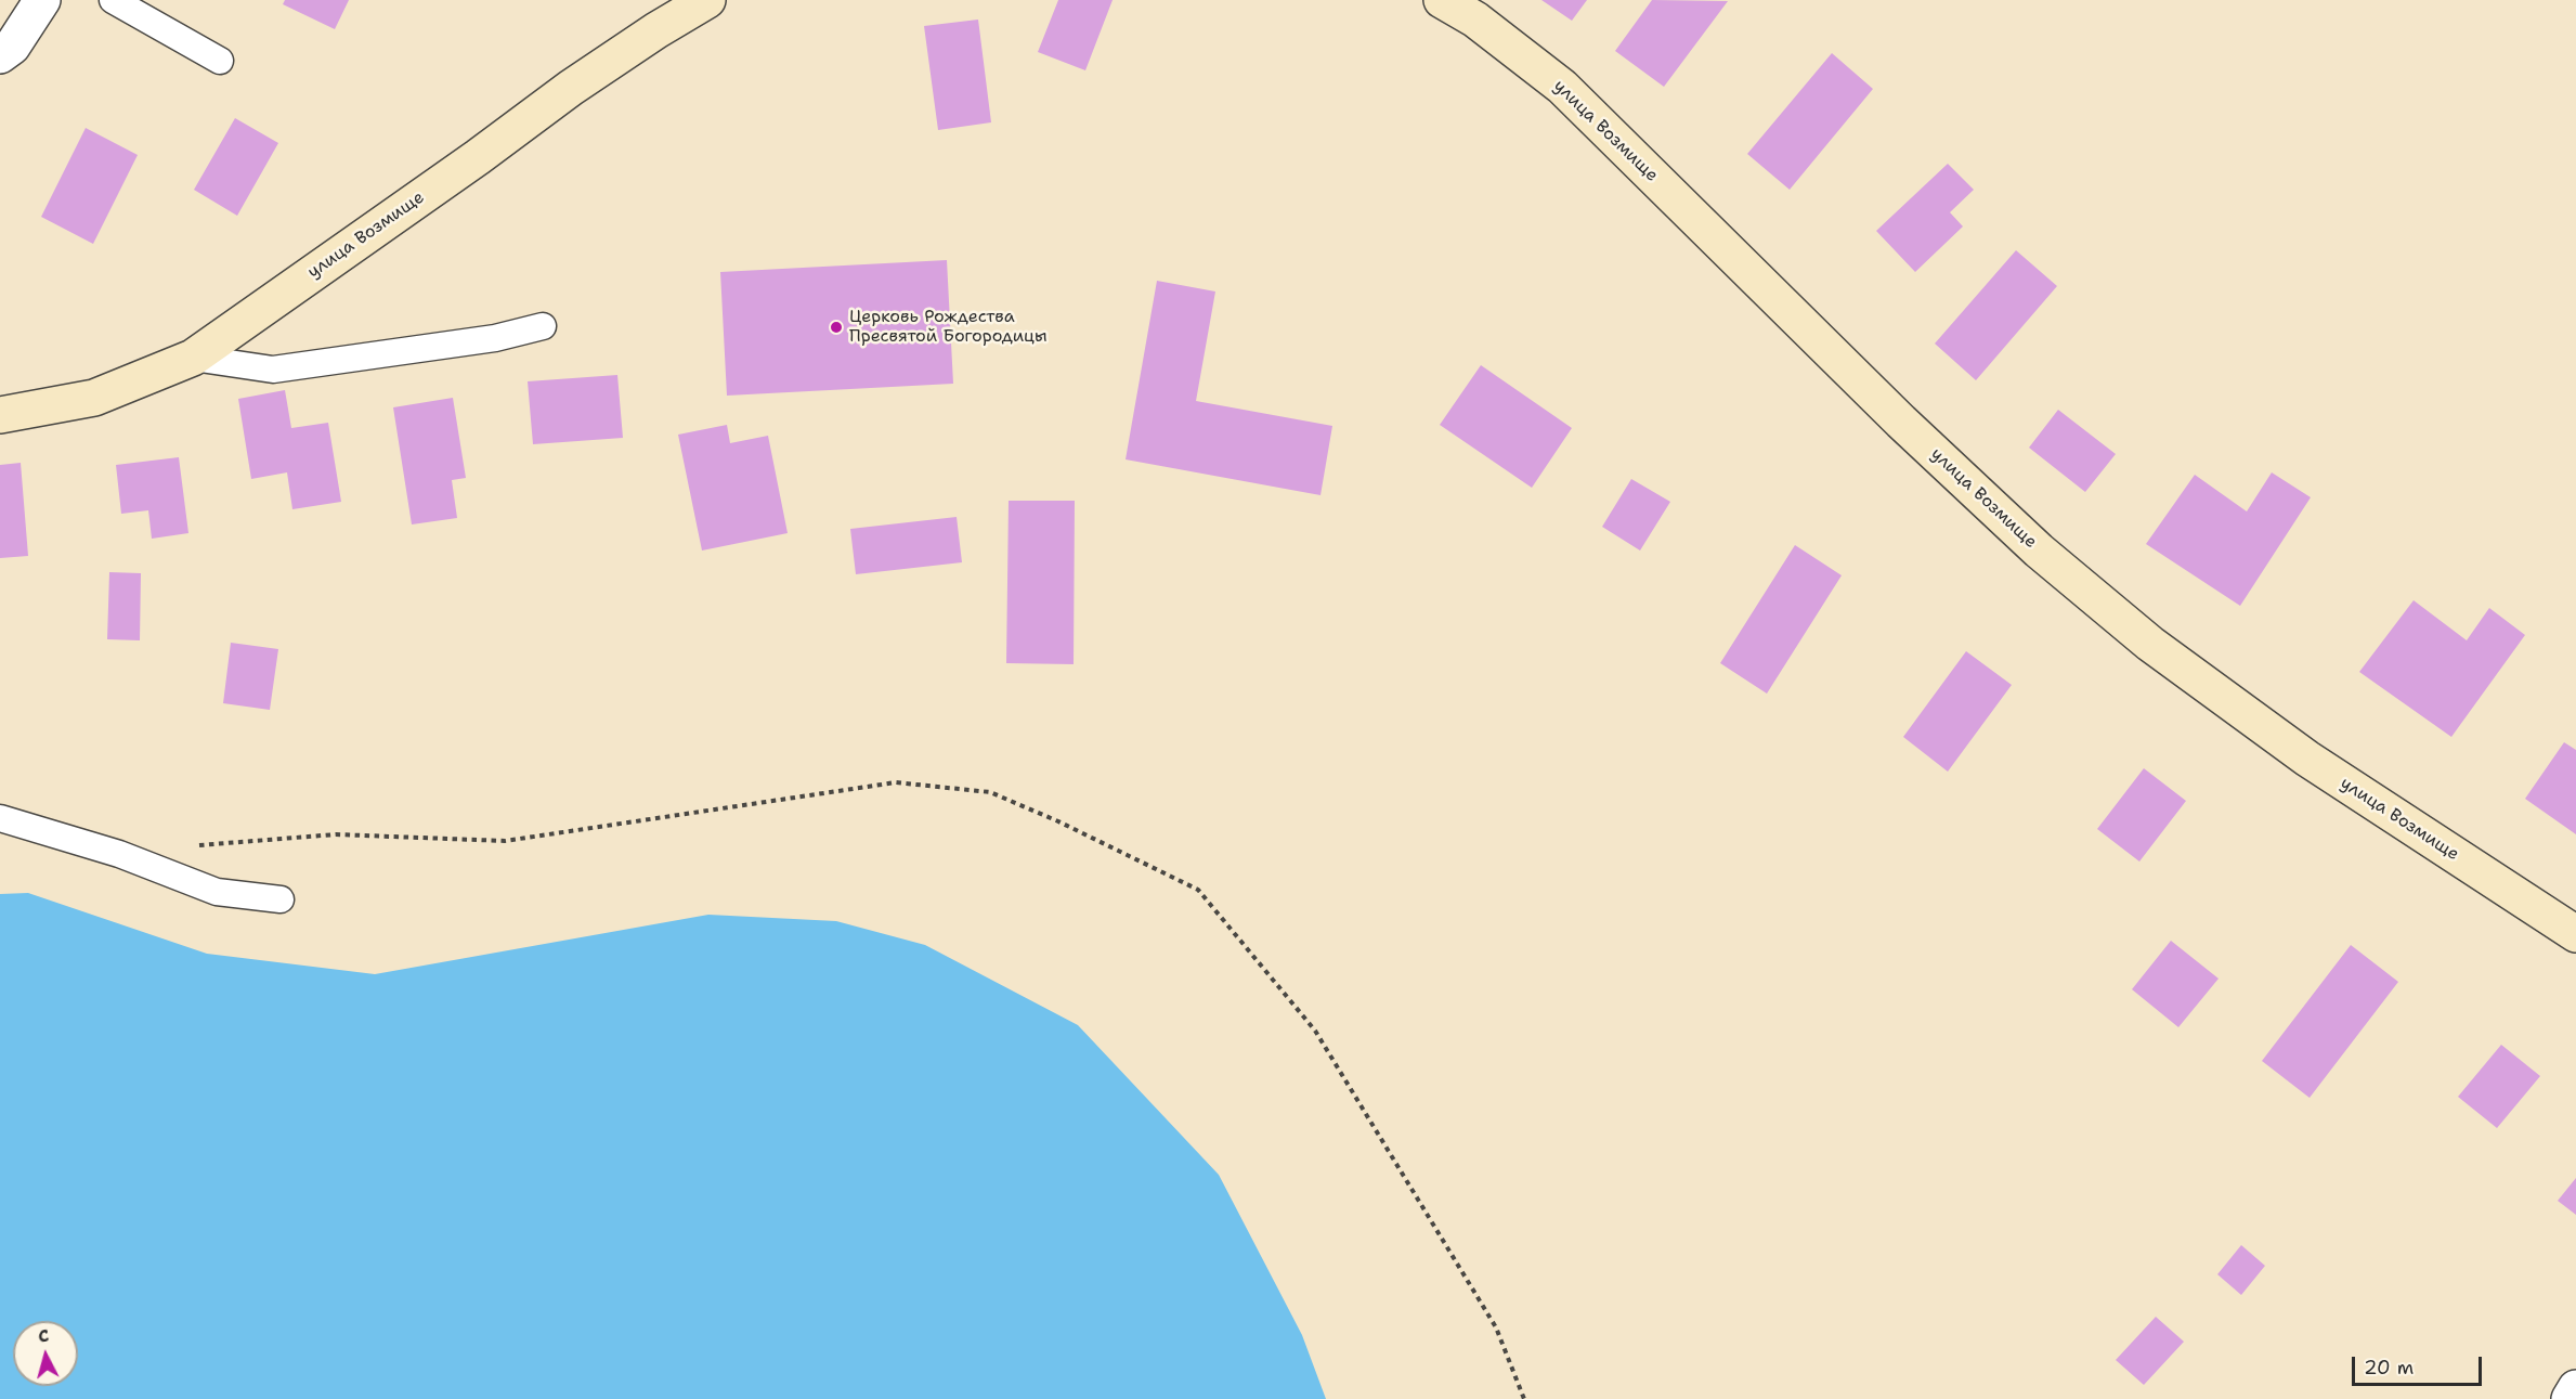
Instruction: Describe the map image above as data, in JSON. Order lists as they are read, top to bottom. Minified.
{"streets":{"main road":["улица Возмище"]},"places":["Церковь Рождества Пресвятой Богородицы"],"scale_bar":"20 m","north":"top"}
